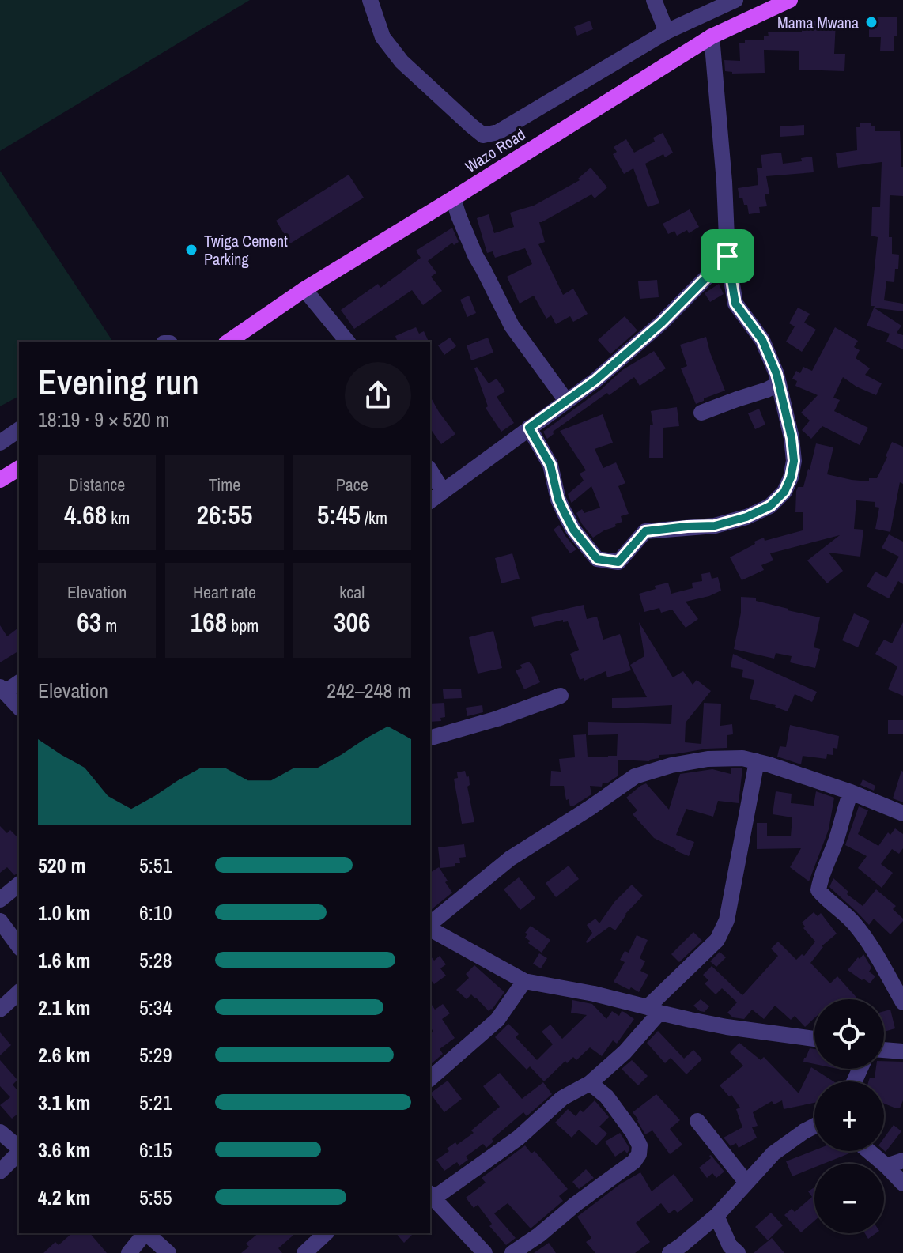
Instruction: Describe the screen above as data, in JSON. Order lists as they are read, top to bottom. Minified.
{"streets":{"main road":["Wazo Road"]},"places":["Mama Mwana","Twiga Cement Parking"],"page":{"heading":["Evening run","18:19 · 9 × 520 m"],"stats":[["Distance","4.68 km"],["Time","26:55"],["Pace","5:45 /km"],["Elevation","63 m"],["Heart rate","168 bpm"],["kcal","306"]],"chart":["Elevation","242–248 m"],"list":[{"name":"520 m","note":"5:51"},{"name":"1.0 km","note":"6:10"},{"name":"1.6 km","note":"5:28"},{"name":"2.1 km","note":"5:34"},{"name":"2.6 km","note":"5:29"},{"name":"3.1 km","note":"5:21"},{"name":"3.6 km","note":"6:15"},{"name":"4.2 km","note":"5:55"}],"map_buttons":["+","−"]}}
